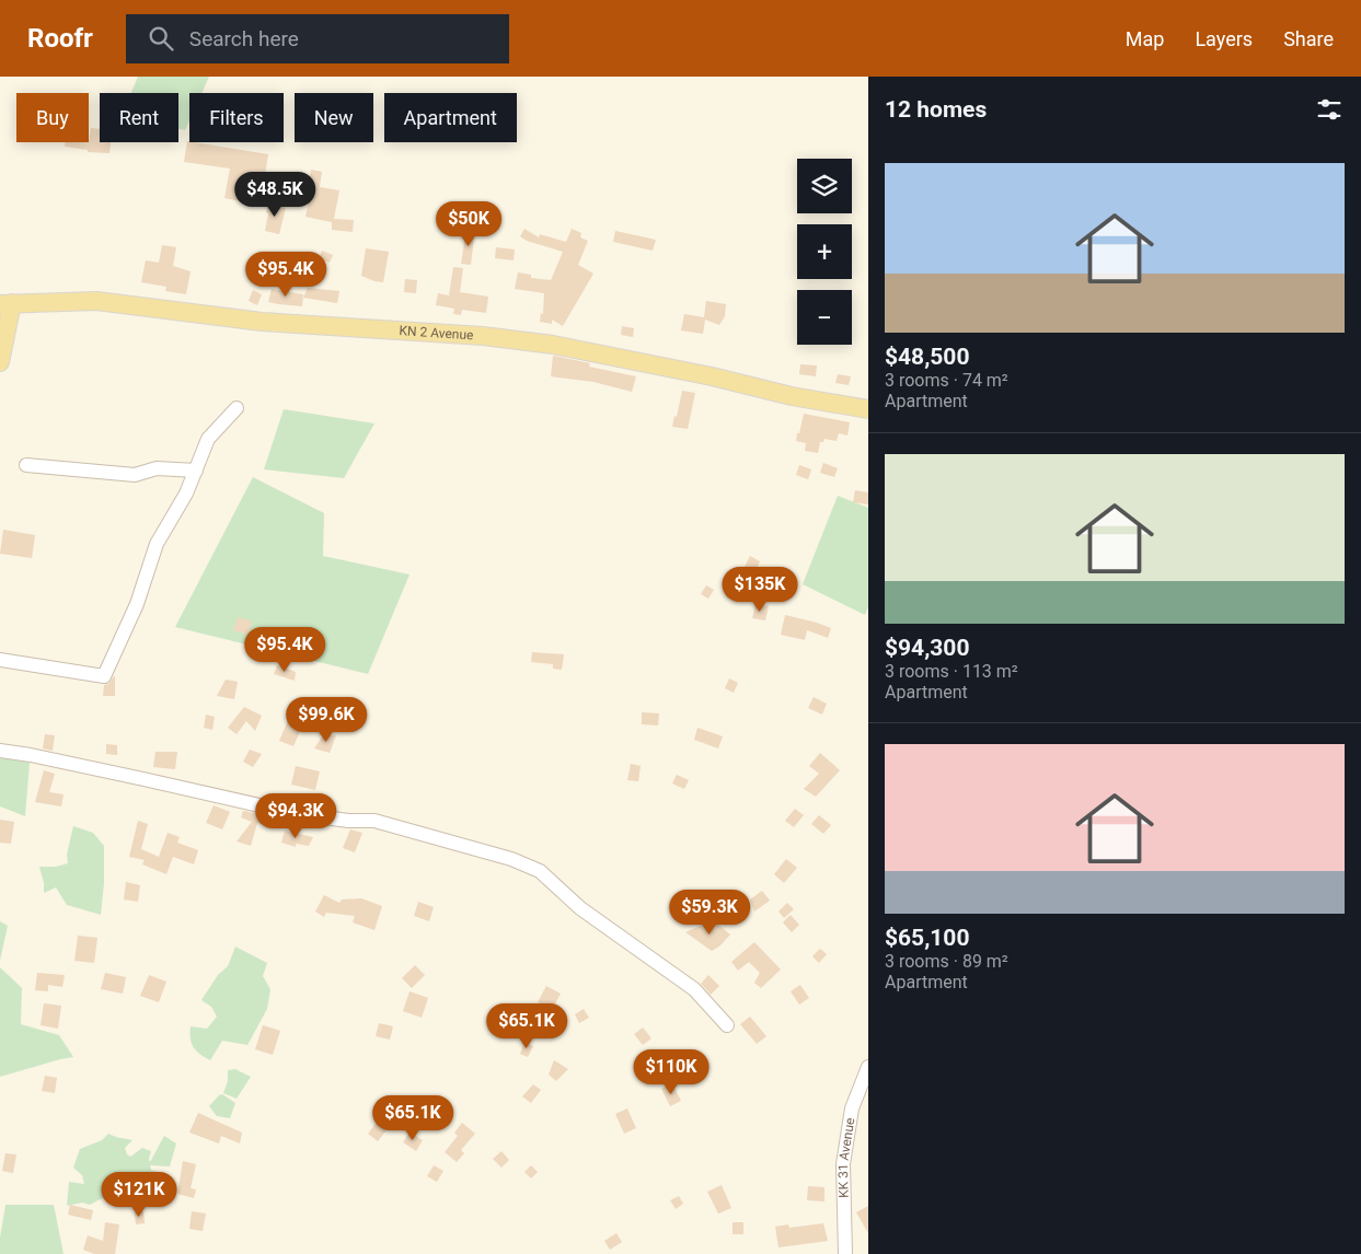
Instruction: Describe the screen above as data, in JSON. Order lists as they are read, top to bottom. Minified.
{"streets":{"main road":["KN 2 Avenue"],"street":["KK 31 Avenue"]},"page":{"header":"Roofr","search":"Search here","nav":["Map","Layers","Share"],"heading":"12 homes","chip":["Buy","Rent","Filters","New","Apartment"],"list":[{"name":"$48,500","note":"3 rooms · 74 m² · Apartment"},{"name":"$94,300","note":"3 rooms · 113 m² · Apartment"},{"name":"$65,100","note":"3 rooms · 89 m² · Apartment"}],"map_buttons":["+","−"],"price":["$48.5K","$50K","$95.4K","$135K","$95.4K","$99.6K","$94.3K","$59.3K","$65.1K","$110K","$65.1K","$121K"]}}
